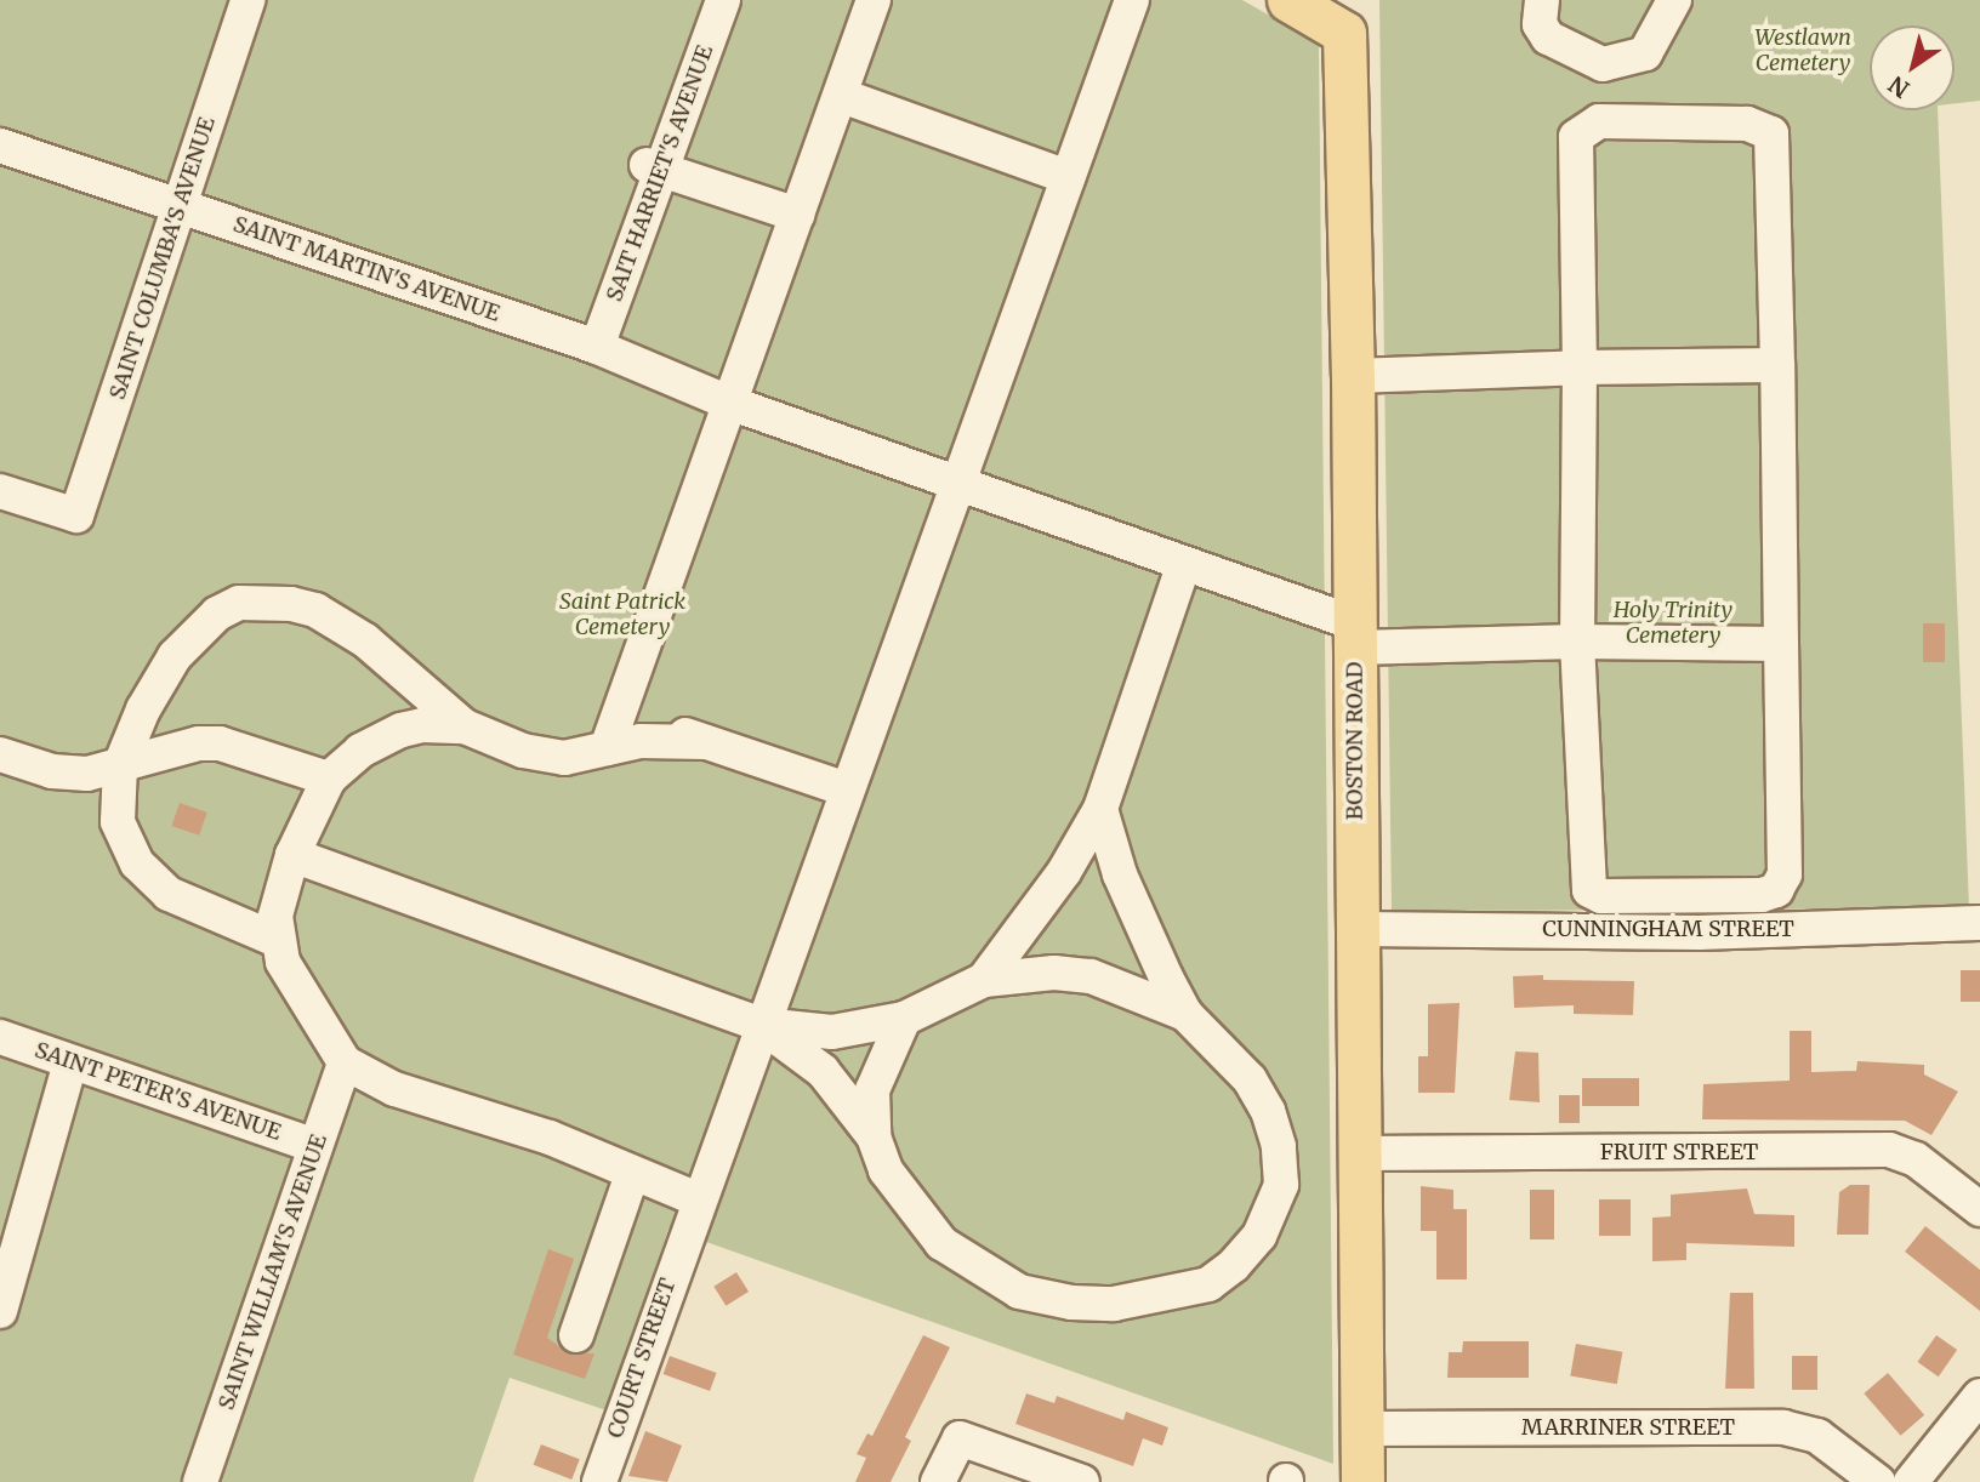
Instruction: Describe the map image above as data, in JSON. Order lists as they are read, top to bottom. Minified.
{"streets":{"main road":["BOSTON ROAD"],"street":["SAIT HARRIET'S AVENUE","SAINT COLUMBA'S AVENUE","SAINT MARTIN'S AVENUE","CUNNINGHAM STREET","SAINT PETER'S AVENUE","FRUIT STREET","SAINT WILLIAM'S AVENUE","COURT STREET","MARRINER STREET"]},"crossings":[["SAIT HARRIET'S AVENUE","SAINT MARTIN'S AVENUE"],["SAINT COLUMBA'S AVENUE","SAINT MARTIN'S AVENUE"],["SAINT MARTIN'S AVENUE","BOSTON ROAD"],["SAINT MARTIN'S AVENUE","COURT STREET"],["BOSTON ROAD","CUNNINGHAM STREET"],["BOSTON ROAD","FRUIT STREET"],["BOSTON ROAD","MARRINER STREET"],["SAINT PETER'S AVENUE","SAINT WILLIAM'S AVENUE"]],"parks":["Westlawn Cemetery","Saint Patrick Cemetery","Holy Trinity Cemetery"],"north":"bottom left"}
